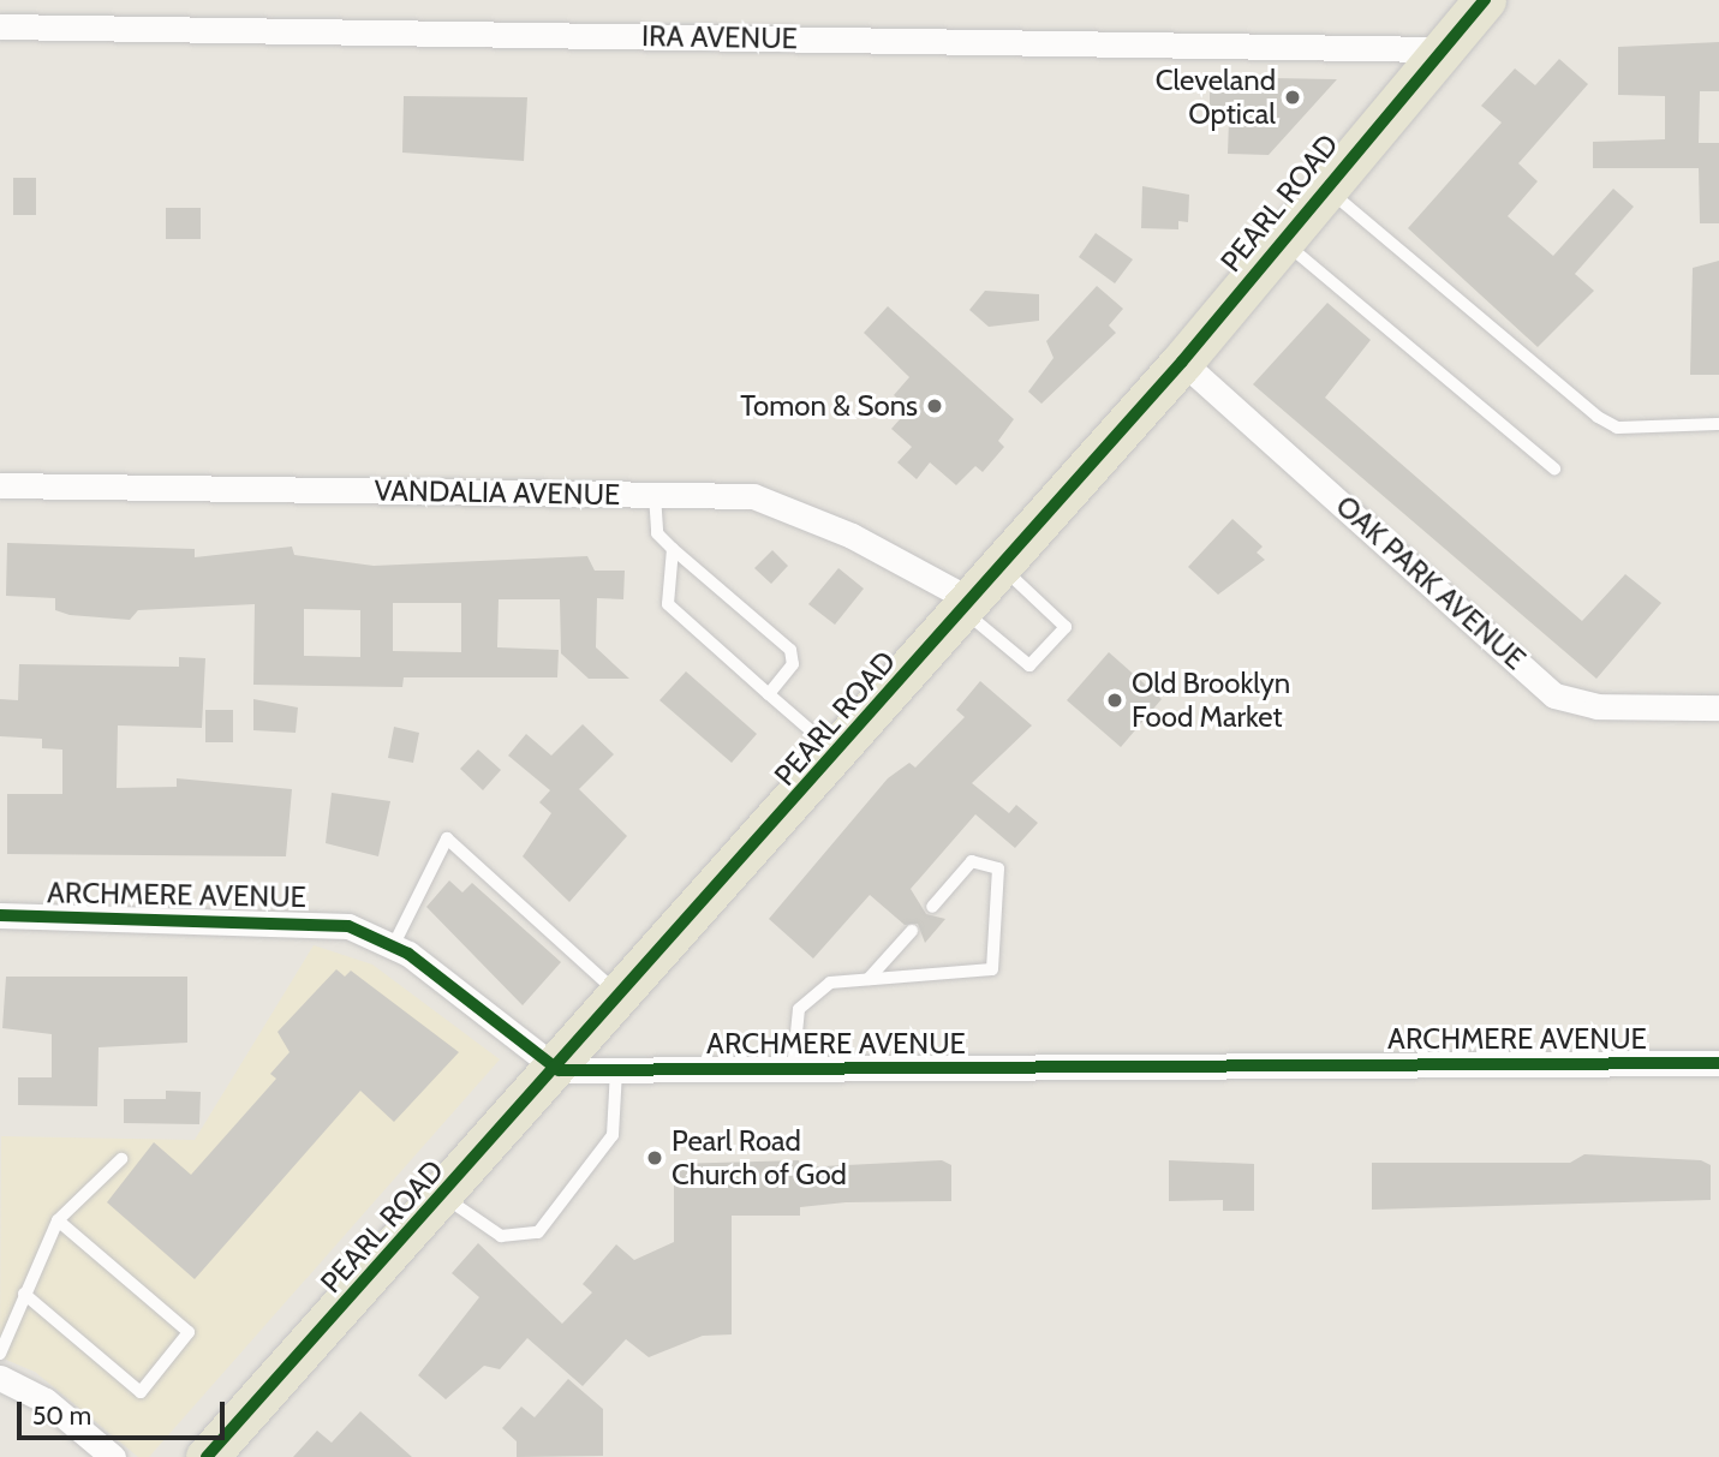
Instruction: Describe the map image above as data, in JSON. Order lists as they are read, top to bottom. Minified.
{"streets":{"main road":["PEARL ROAD"],"street":["IRA AVENUE","VANDALIA AVENUE","OAK PARK AVENUE","ARCHMERE AVENUE"]},"crossings":[["IRA AVENUE","PEARL ROAD"],["PEARL ROAD","VANDALIA AVENUE"],["PEARL ROAD","OAK PARK AVENUE"],["PEARL ROAD","ARCHMERE AVENUE"]],"places":["Cleveland Optical","Tomon & Sons","Old Brooklyn Food Market","Pearl Road Church of God"],"scale_bar":"50 m"}
